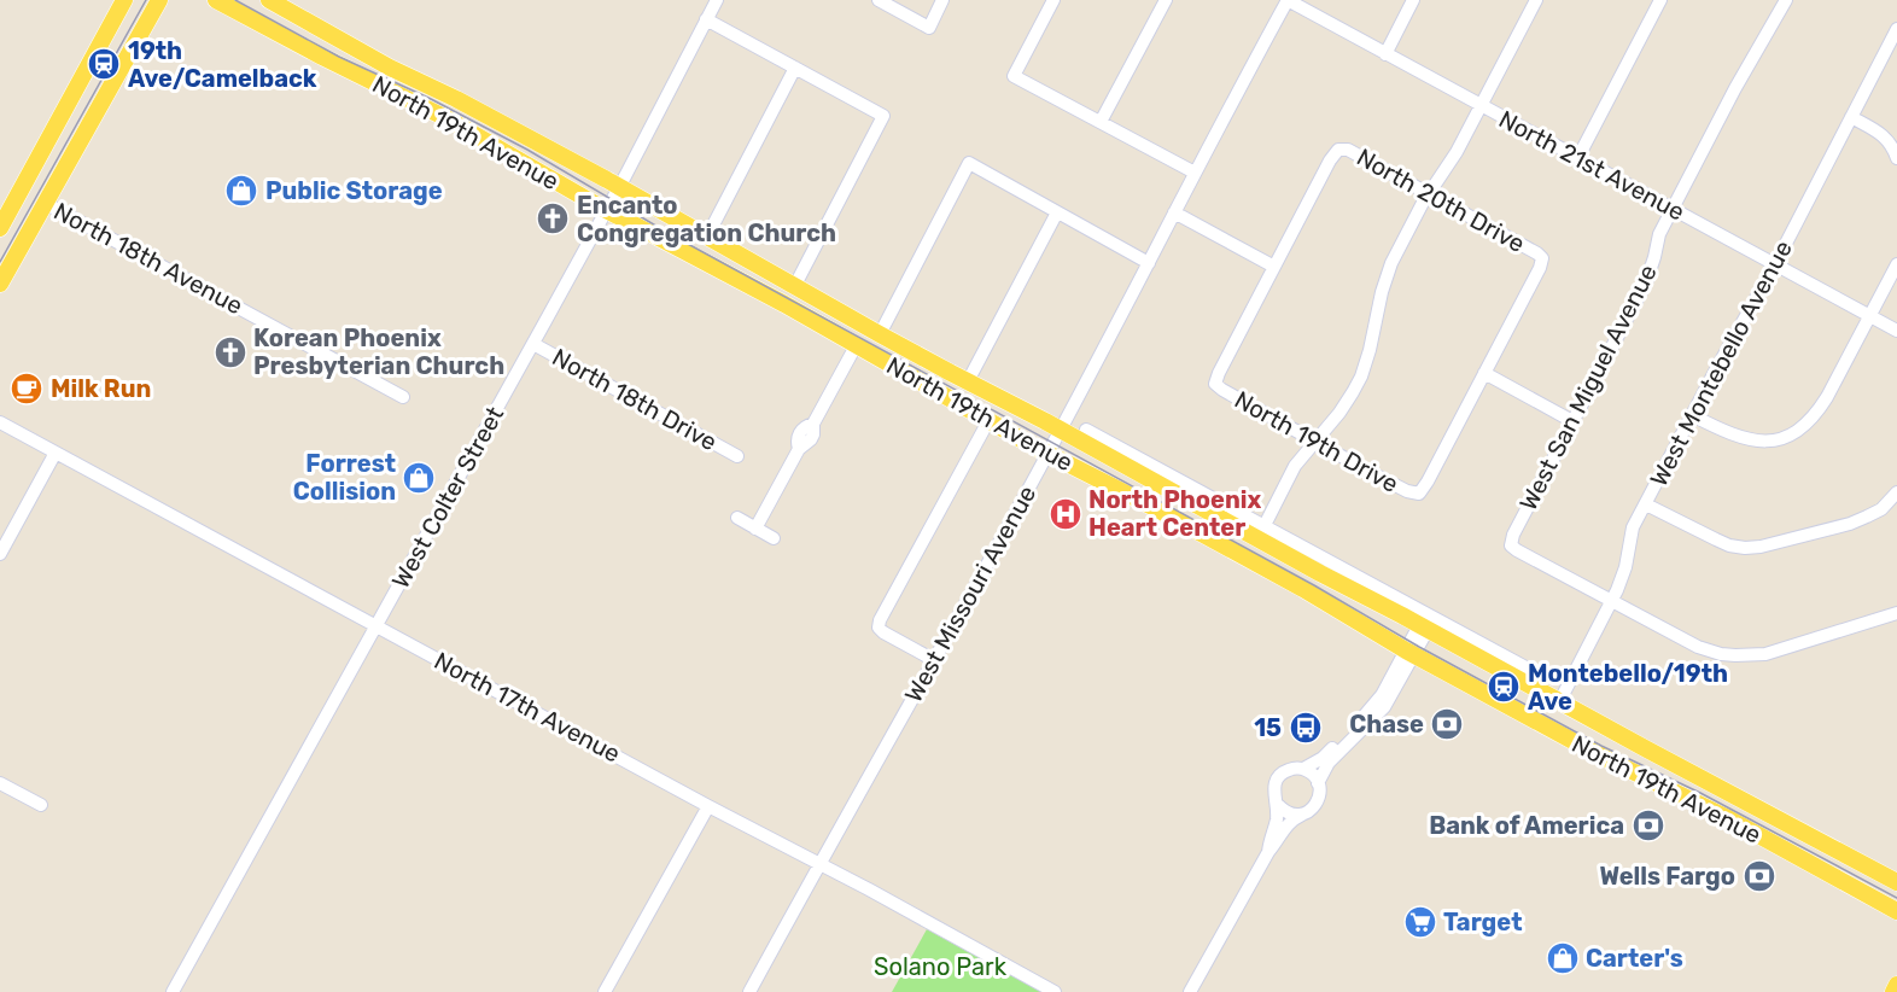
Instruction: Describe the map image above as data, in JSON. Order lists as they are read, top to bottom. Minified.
{"streets":{"main road":["North 19th Avenue"],"street":["North 21st Avenue","North 20th Drive","North 18th Avenue","West Montebello Avenue","West San Miguel Avenue","North 18th Drive","North 19th Drive","West Colter Street","West Missouri Avenue","North 17th Avenue"]},"crossings":[["North 19th Avenue","West Montebello Avenue"],["North 19th Avenue","West Colter Street"],["North 19th Avenue","West Missouri Avenue"],["North 21st Avenue","West Montebello Avenue"],["North 21st Avenue","West San Miguel Avenue"],["North 21st Avenue","West Missouri Avenue"],["North 20th Drive","North 19th Drive"],["West Montebello Avenue","West San Miguel Avenue"],["North 18th Drive","West Colter Street"],["West Colter Street","North 17th Avenue"],["West Missouri Avenue","North 17th Avenue"]],"parks":["Solano Park"],"places":{"station":["19th Ave/Camelback","Montebello/19th Ave"],"shop":["Public Storage","Forrest Collision","Carter's"],"church":["Encanto Congregation Church","Korean Phoenix Presbyterian Church"],"cafe":["Milk Run"],"hospital":["North Phoenix Heart Center"],"bank":["Chase","Bank of America","Wells Fargo"],"bus stop":["15"],"supermarket":["Target"]}}
